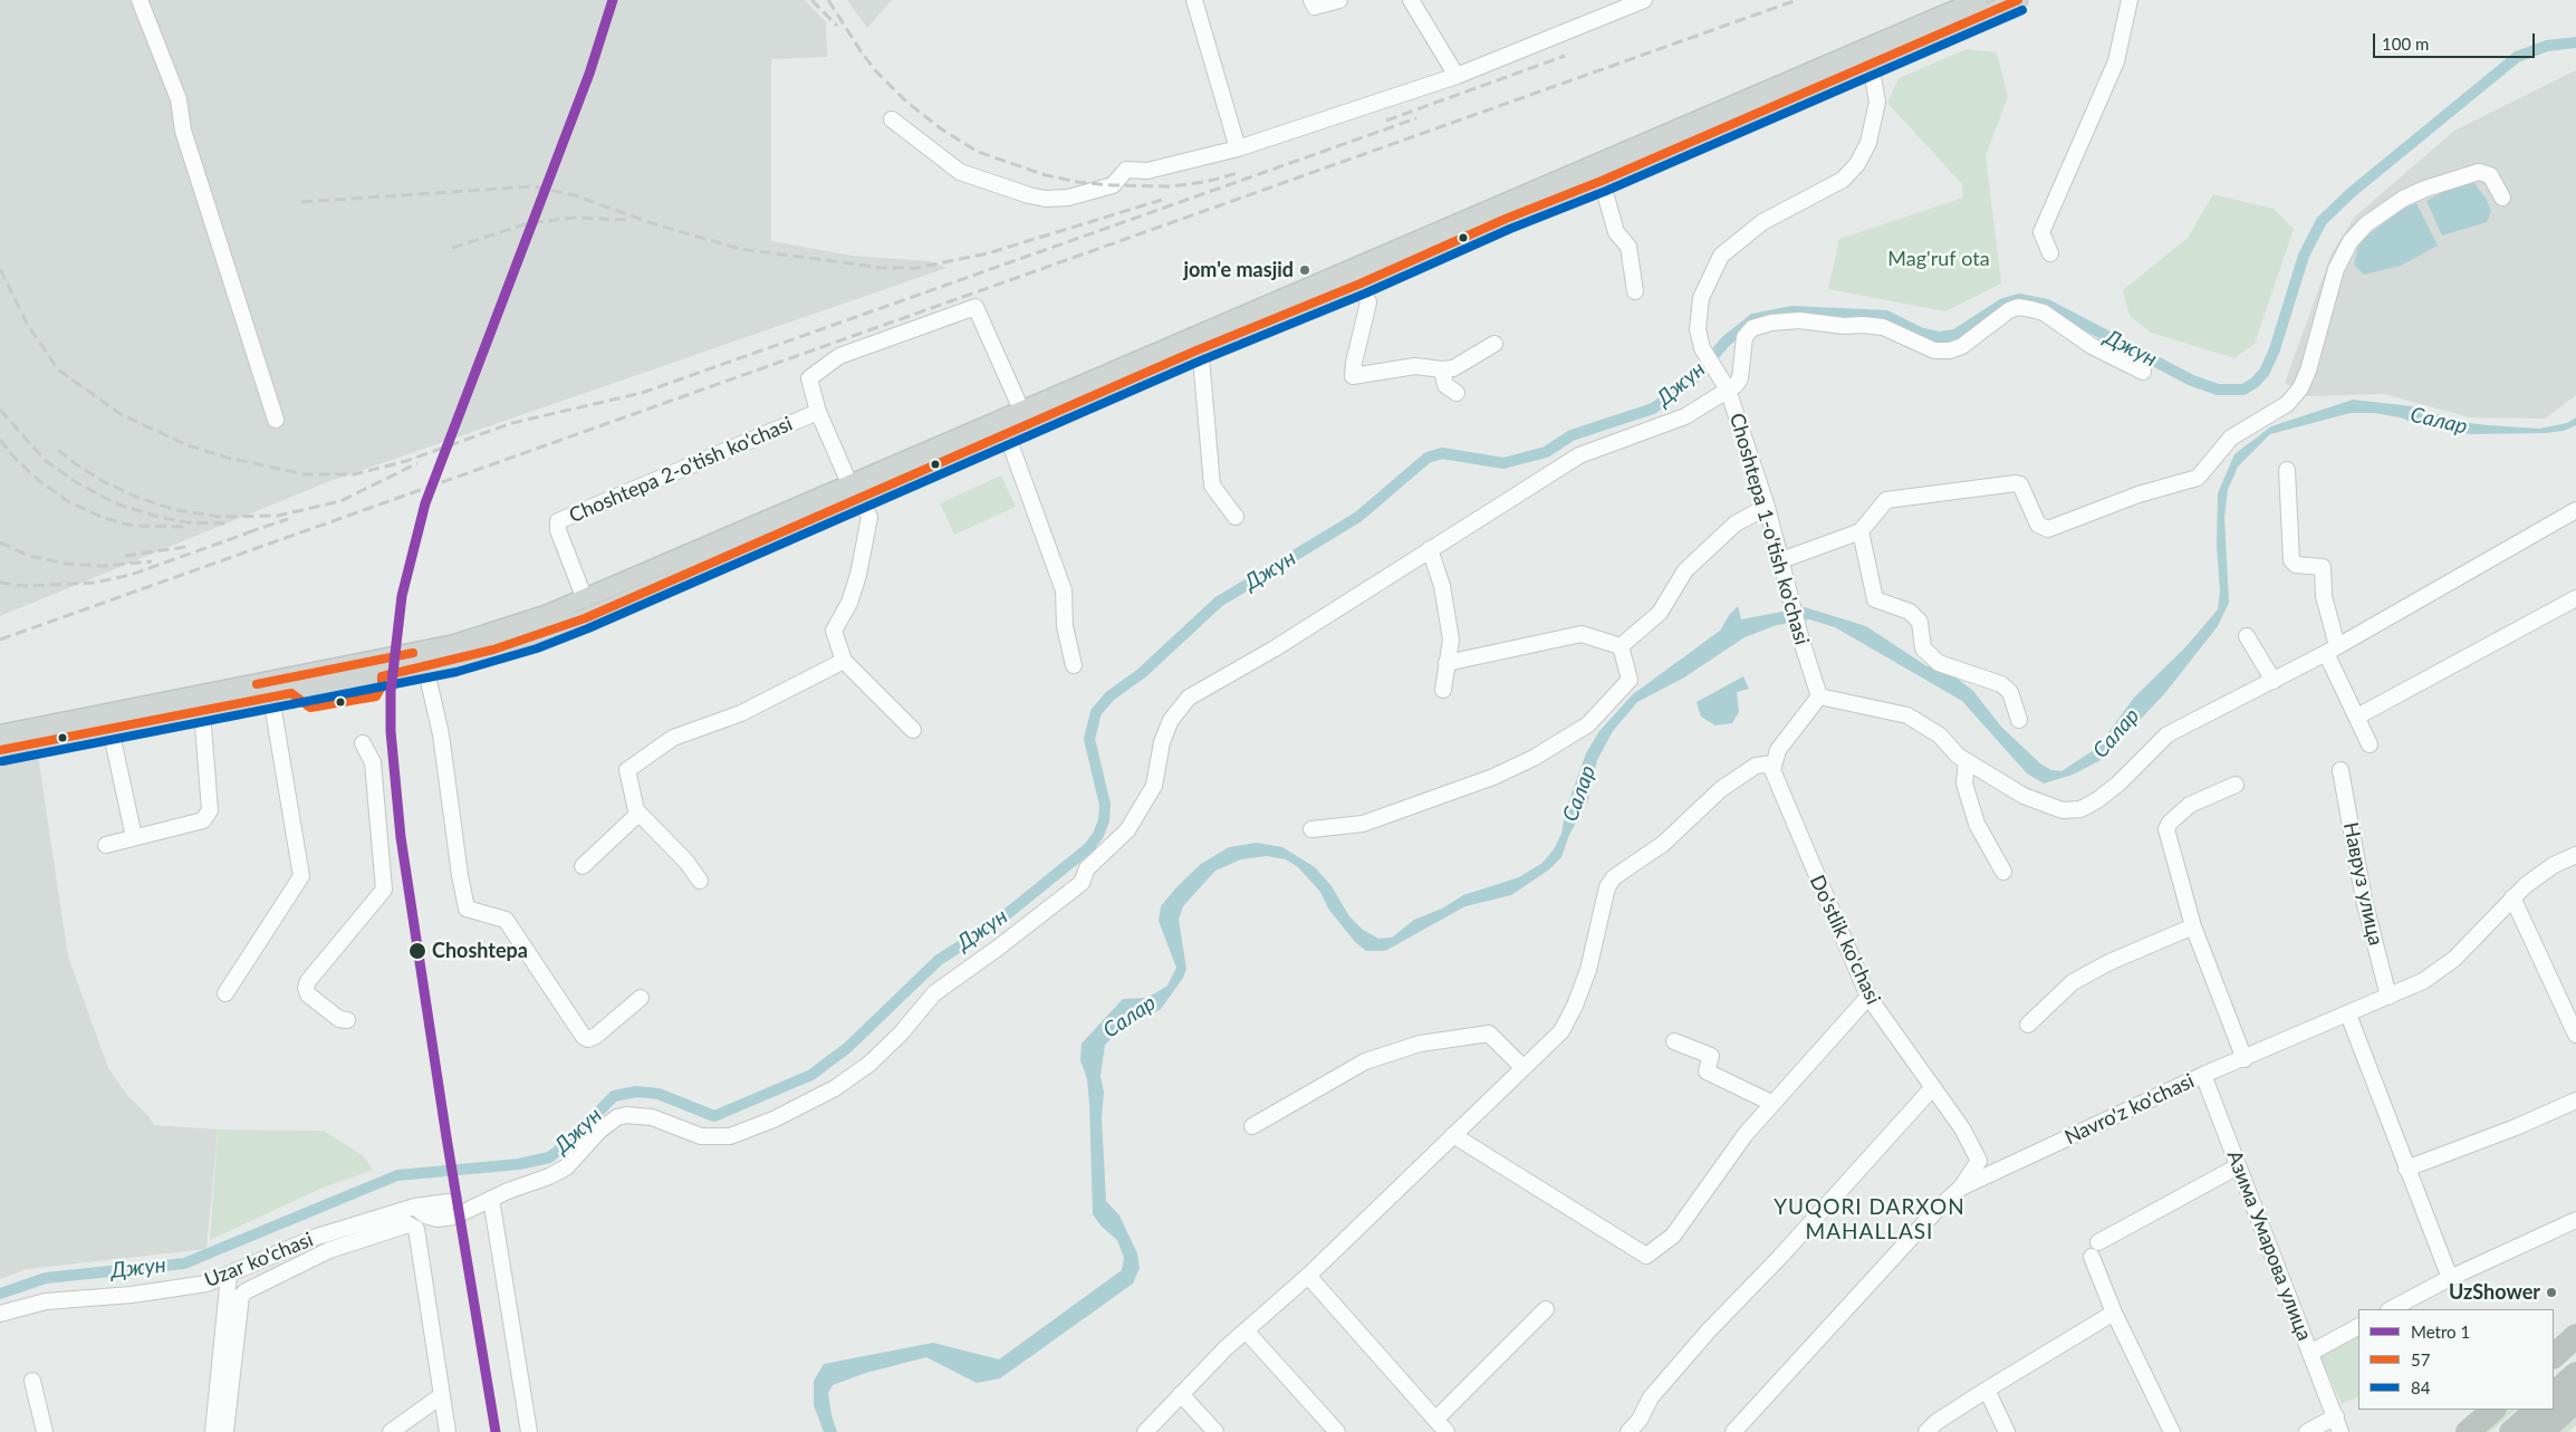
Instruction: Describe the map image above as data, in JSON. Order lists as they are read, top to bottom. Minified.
{"streets":{"street":["Choshtepa 2-o'tish ko'chasi","Choshtepa 1-o'tish ko'chasi","Навруз улица","Do'stlik ko'chasi","Navro'z ko'chasi","Азима Умарова улица","Uzar ko'chasi"]},"crossings":[["Навруз улица","Navro'z ko'chasi"],["Do'stlik ko'chasi","Navro'z ko'chasi"],["Navro'z ko'chasi","Азима Умарова улица"]],"districts":["YUQORI DARXON MAHALLASI"],"water":["Джун","Салар"],"parks":["Mag'ruf ota"],"places":["jom'e masjid","Choshtepa","UzShower"],"lines":["metro line 1","transit line 57","transit line 84"],"legend":["Metro 1","57","84"],"scale_bar":"100 m"}
